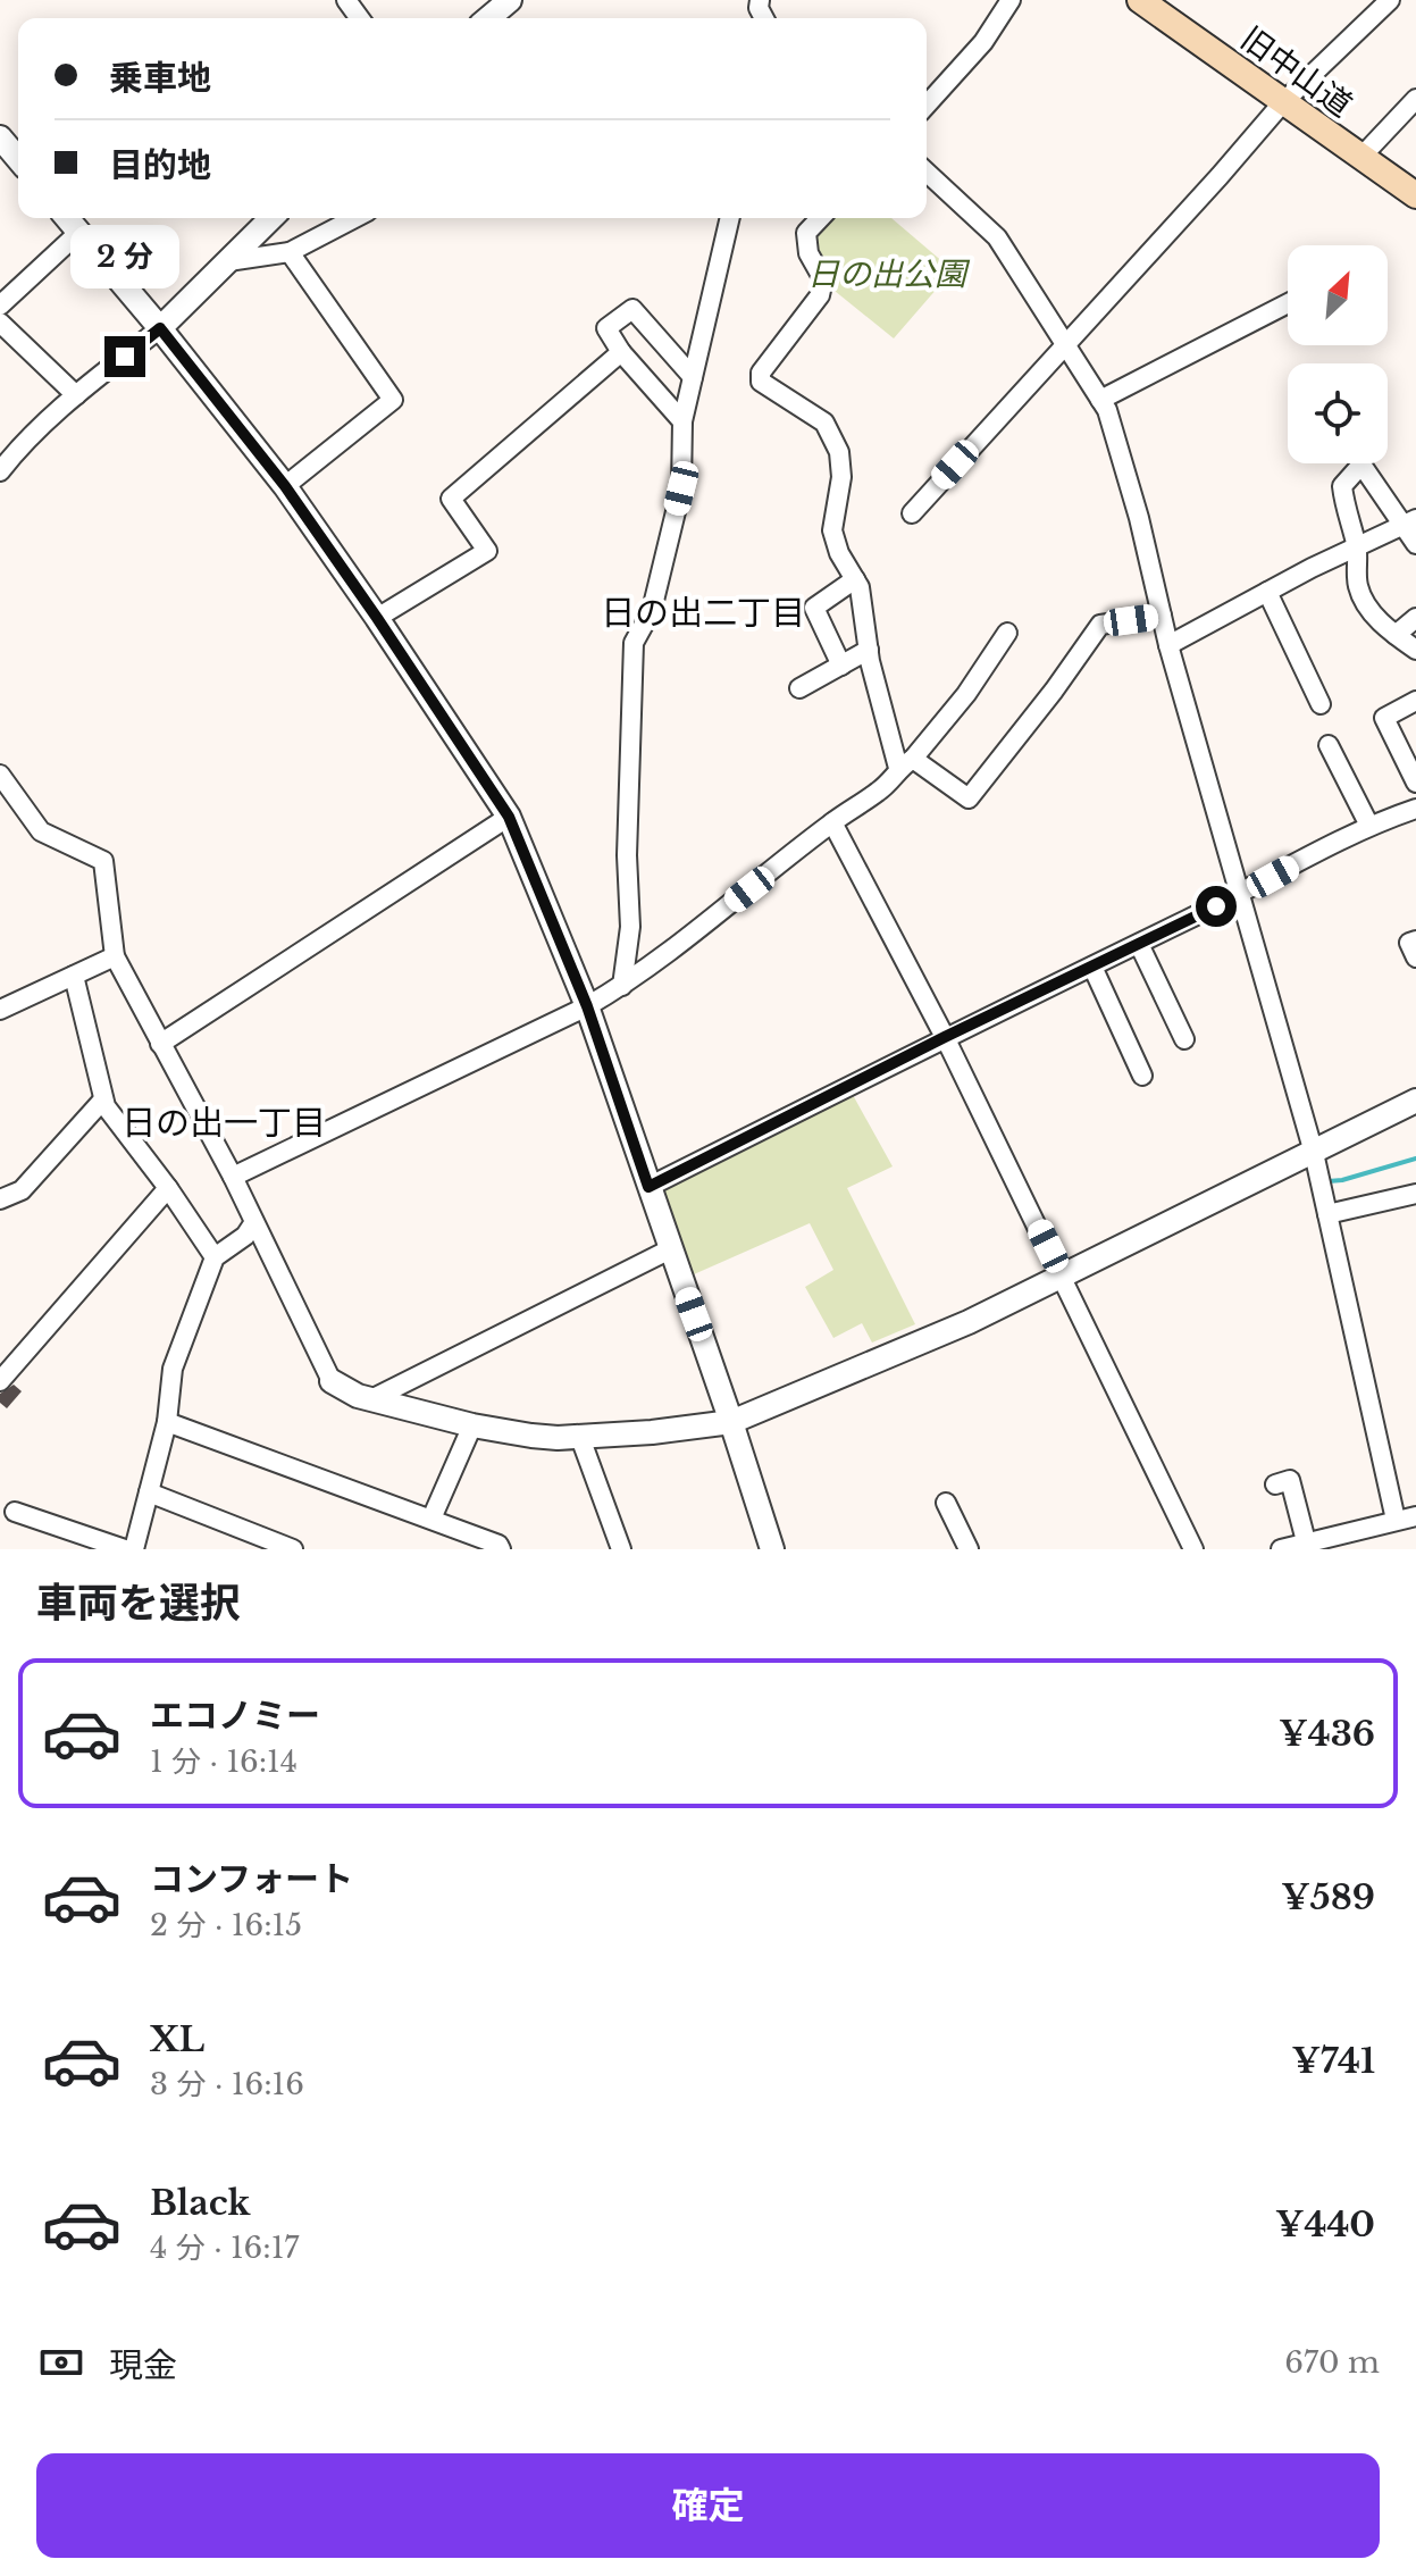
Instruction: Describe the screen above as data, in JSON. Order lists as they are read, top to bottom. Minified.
{"streets":{"main road":["旧中山道"]},"districts":["日の出二丁目","日の出一丁目"],"parks":["日の出公園"],"north":"top right","page":{"banner":["乗車地","目的地"],"bubble":"2 分","heading":"車両を選択","list":[{"name":"エコノミー","note":"1 分 · 16:14","value":"¥436"},{"name":"コンフォート","note":"2 分 · 16:15","value":"¥589"},{"name":"XL","note":"3 分 · 16:16","value":"¥741"},{"name":"Black","note":"4 分 · 16:17","value":"¥440"}],"pay":["現金","670 m"],"buttons":"確定"}}
